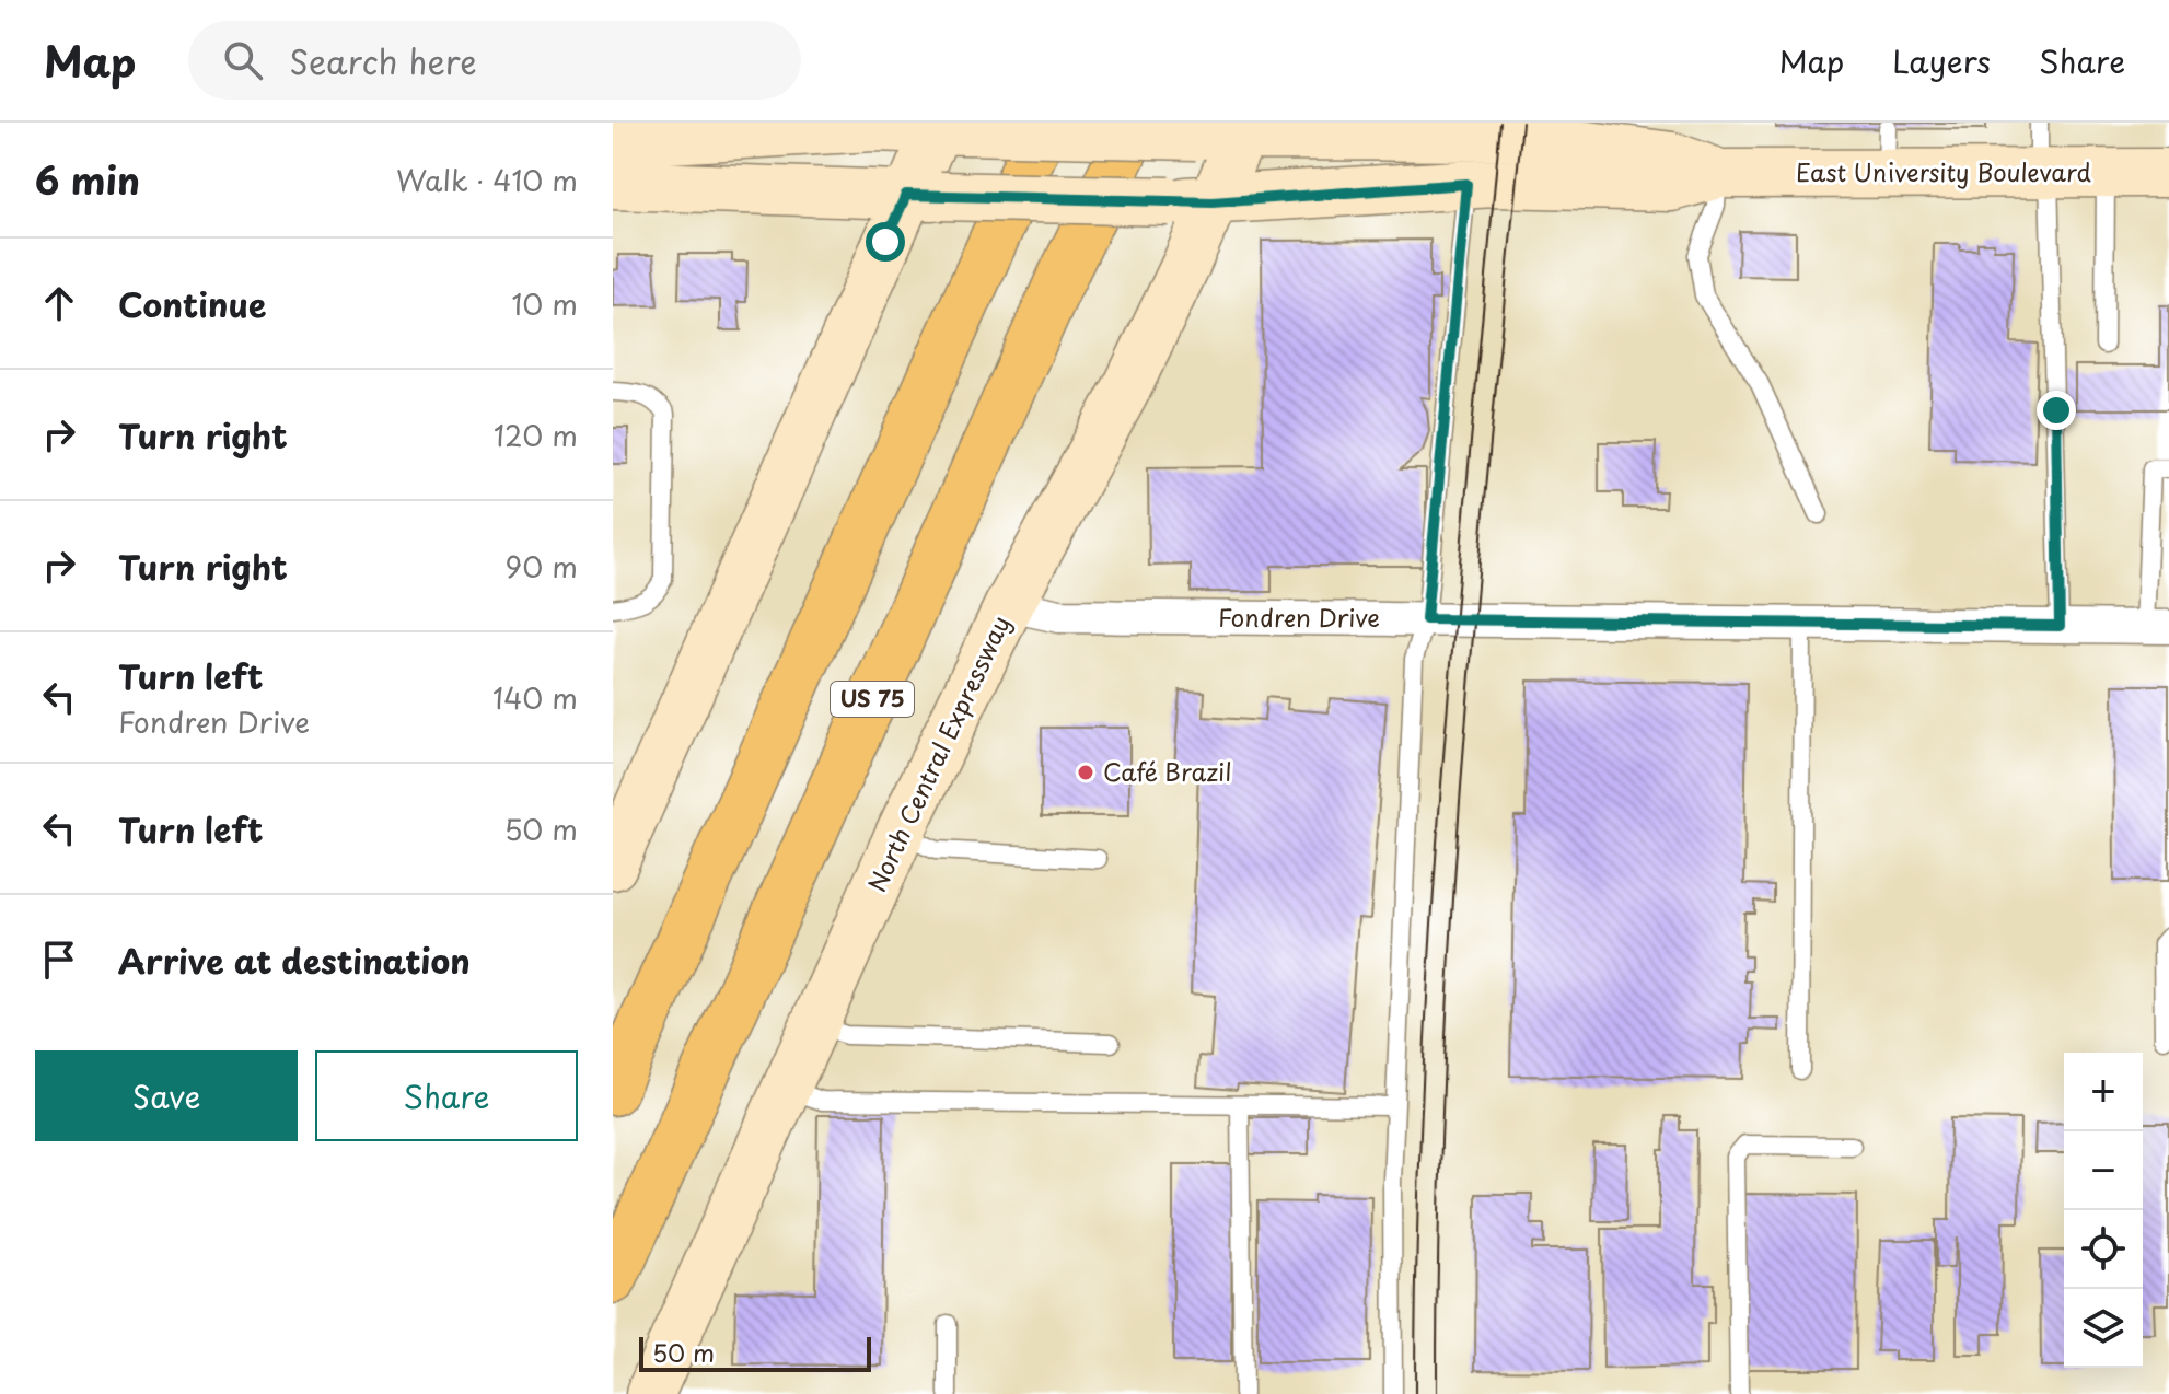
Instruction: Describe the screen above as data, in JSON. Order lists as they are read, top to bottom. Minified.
{"streets":{"highway":["US 75"],"street":["East University Boulevard","Fondren Drive","North Central Expressway"]},"crossings":[["East University Boulevard","North Central Expressway"],["Fondren Drive","North Central Expressway"]],"places":["Café Brazil"],"scale_bar":"50 m","page":{"header":"Map","search":"Search here","nav":["Map","Layers","Share"],"heading":["6 min","Walk · 410 m"],"list":[["Continue","10 m"],["Turn right","120 m"],["Turn right","90 m"],["Turn left","Fondren Drive","140 m"],["Turn left","50 m"],"Arrive at destination"],"buttons":["Save","Share"],"map_buttons":["+","−"],"scale":"50 m"}}
